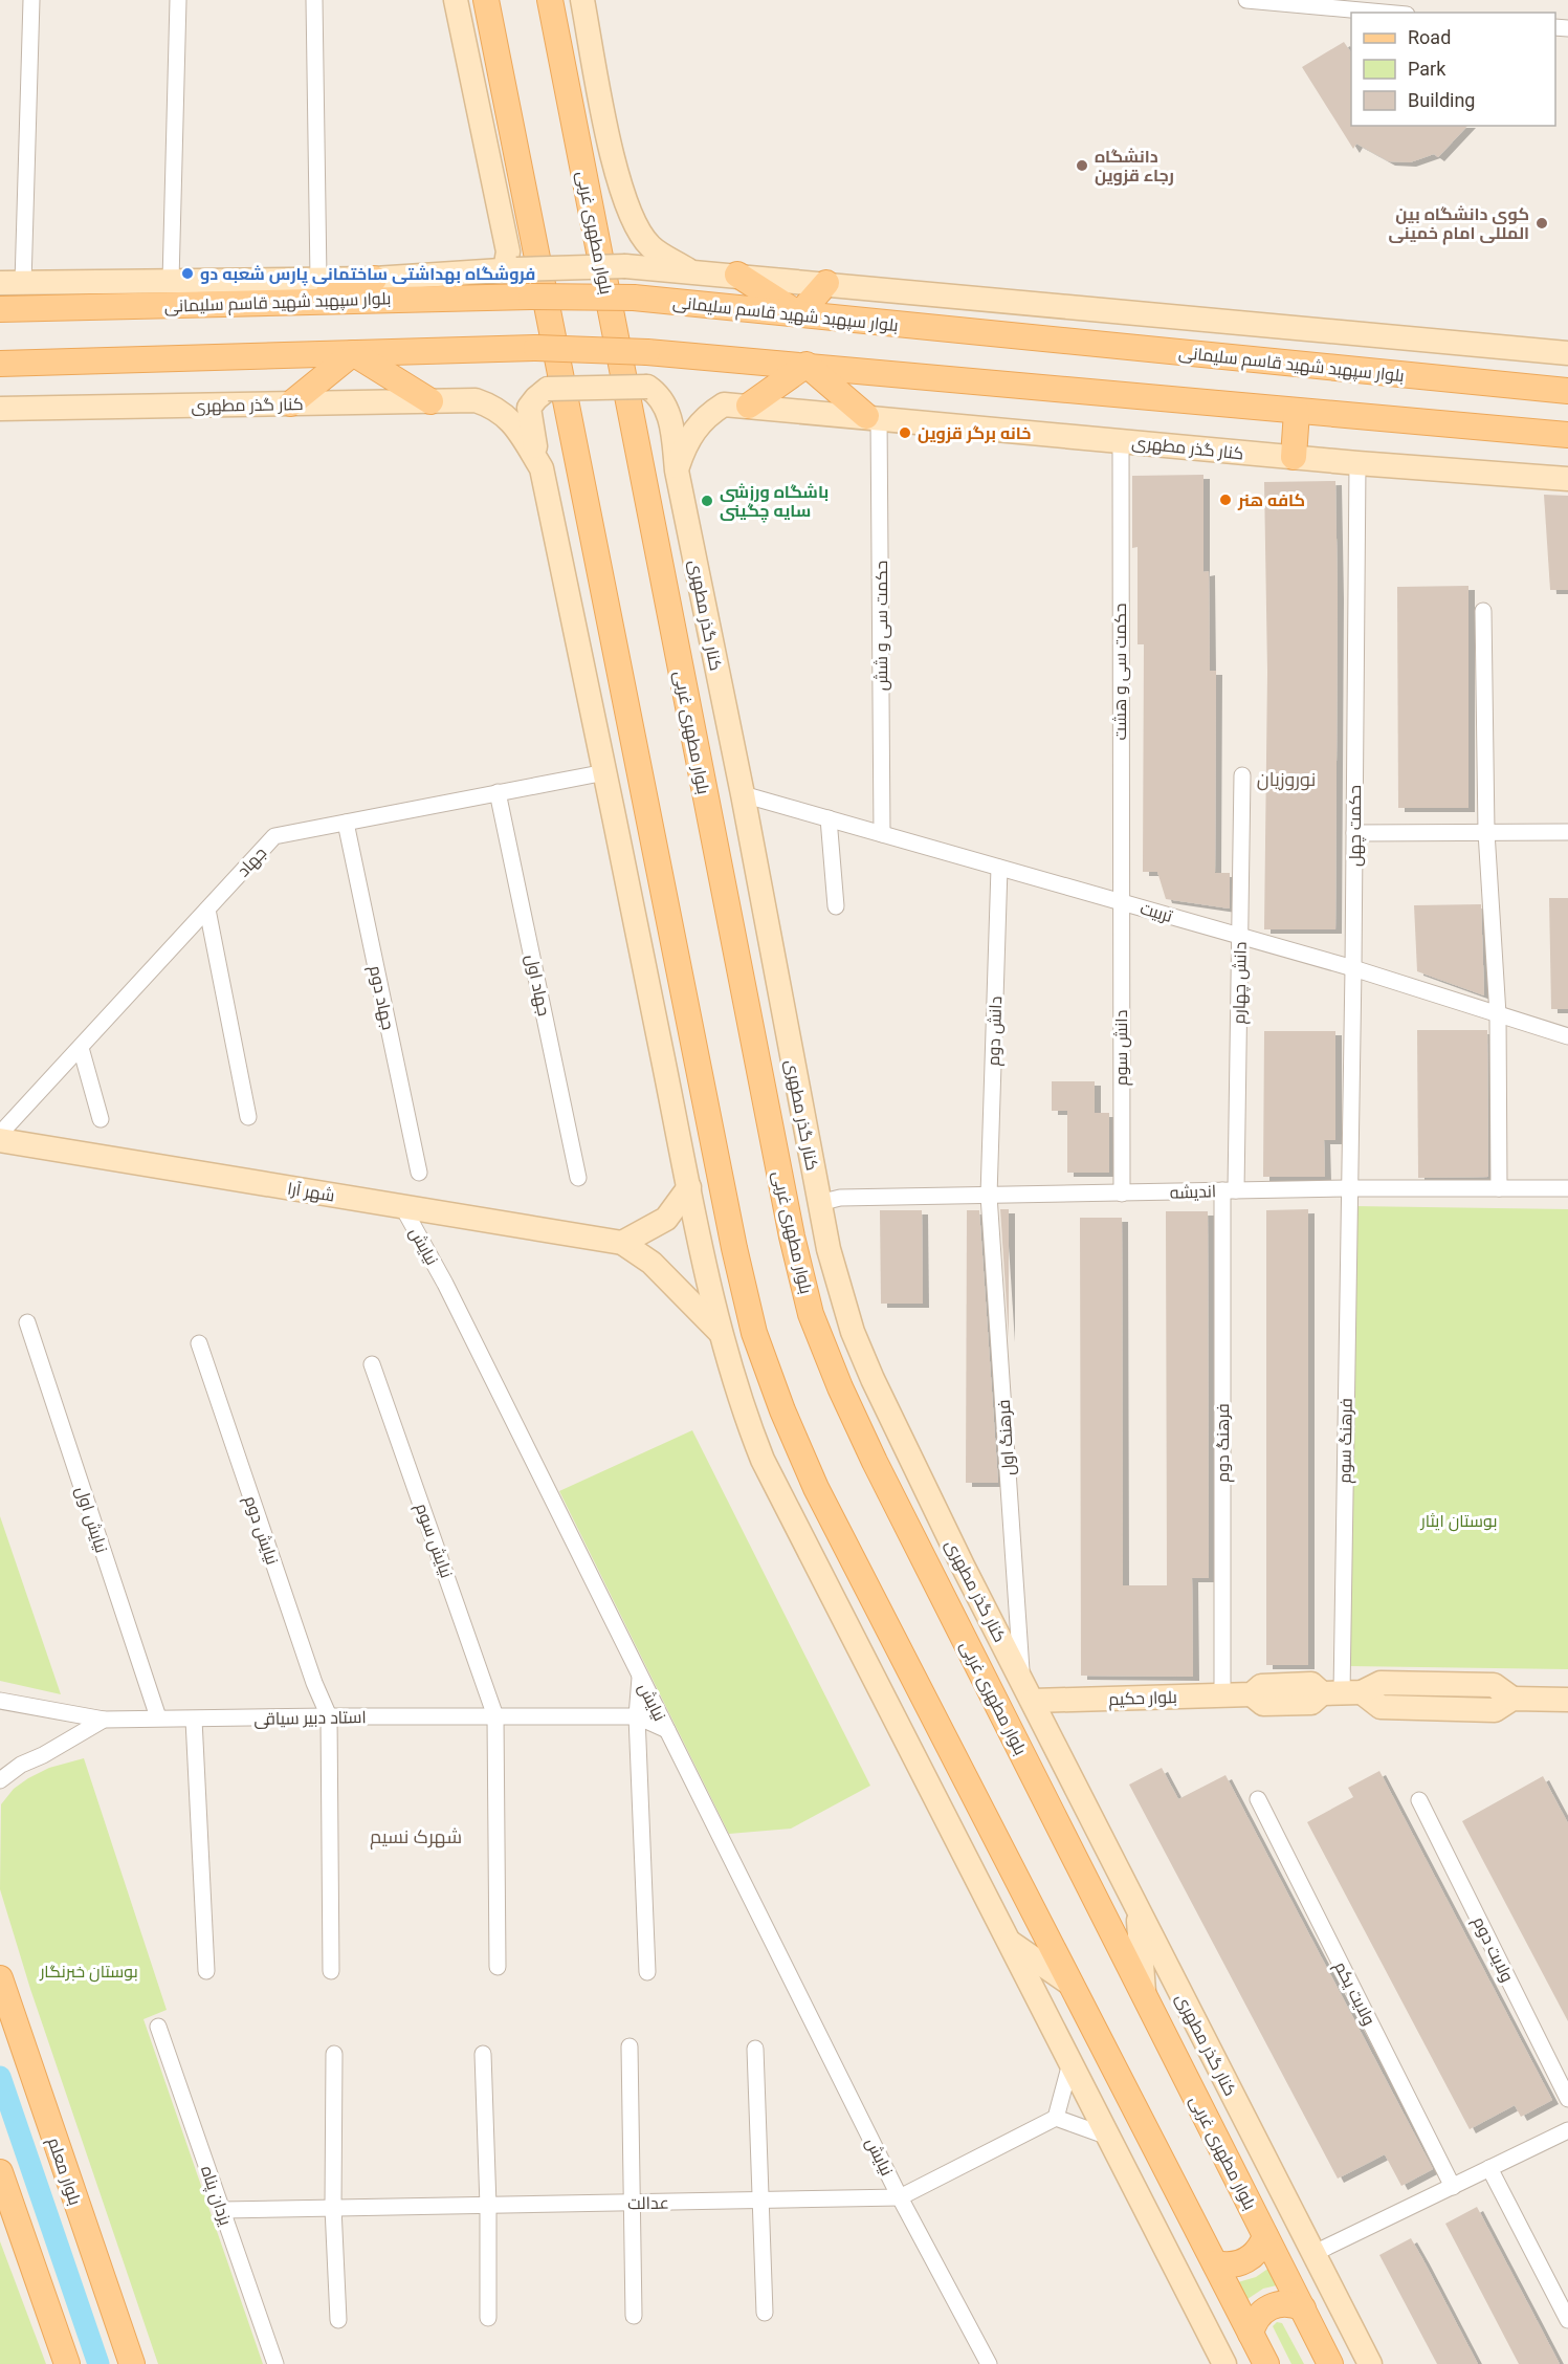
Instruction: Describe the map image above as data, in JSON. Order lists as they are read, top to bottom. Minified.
{"streets":{"main road":["بلوار مطهری غربی","بلوار سپهبد شهید قاسم سلیمانی","بلوار معلم"],"street":["کنار گذر مطهری","حکمت سی و شش","حکمت سی و هشت","حکمت چهل","جهاد","تربیت","دانش چهارم","جهاد اول","جهاد دوم","دانش دوم","دانش سوم","شهر آرا","اندیشه","نيايش","فرهنگ اول","فرهنگ سوم","فرهنگ دوم","نیایش اول","نیایش دوم","نیایش سوم","بلوار حکیم","استاد دبیر سیاقی","ولایت دوم","ولایت یکم","یزدان پناه","عدالت"]},"crossings":[["کنار گذر مطهری","حکمت سی و شش"],["کنار گذر مطهری","حکمت سی و هشت"],["کنار گذر مطهری","حکمت چهل"],["کنار گذر مطهری","جهاد"],["کنار گذر مطهری","تربیت"],["کنار گذر مطهری","اندیشه"],["کنار گذر مطهری","فرهنگ اول"],["کنار گذر مطهری","بلوار حکیم"],["حکمت سی و شش","تربیت"],["حکمت سی و هشت","تربیت"],["حکمت سی و هشت","دانش سوم"],["حکمت چهل","تربیت"],["حکمت چهل","اندیشه"],["حکمت چهل","فرهنگ سوم"],["جهاد","جهاد اول"],["جهاد","جهاد دوم"],["تربیت","دانش چهارم"],["تربیت","دانش دوم"],["تربیت","دانش سوم"],["دانش چهارم","اندیشه"],["دانش چهارم","فرهنگ دوم"],["دانش دوم","اندیشه"],["دانش دوم","فرهنگ اول"],["دانش سوم","اندیشه"],["شهر آرا","نيايش"],["اندیشه","فرهنگ اول"],["اندیشه","فرهنگ سوم"],["اندیشه","فرهنگ دوم"],["نيايش","عدالت"],["فرهنگ سوم","بلوار حکیم"],["فرهنگ دوم","بلوار حکیم"],["نیایش اول","استاد دبیر سیاقی"],["نیایش دوم","استاد دبیر سیاقی"],["نیایش سوم","استاد دبیر سیاقی"],["یزدان پناه","عدالت"]],"districts":["نوروزیان","شهرک نسیم"],"parks":["بوستان ایثار","بوستان خبرنگار"],"places":["دانشگاه رجاء قزوین","کوی دانشگاه بین المللی امام خمینی","فروشگاه بهداشتی ساختمانی پارس شعبه دو","خانه برگر قزوین","کافه هنر","باشگاه ورزشى سايه چگينى"],"legend":["Road","Park","Building"]}
